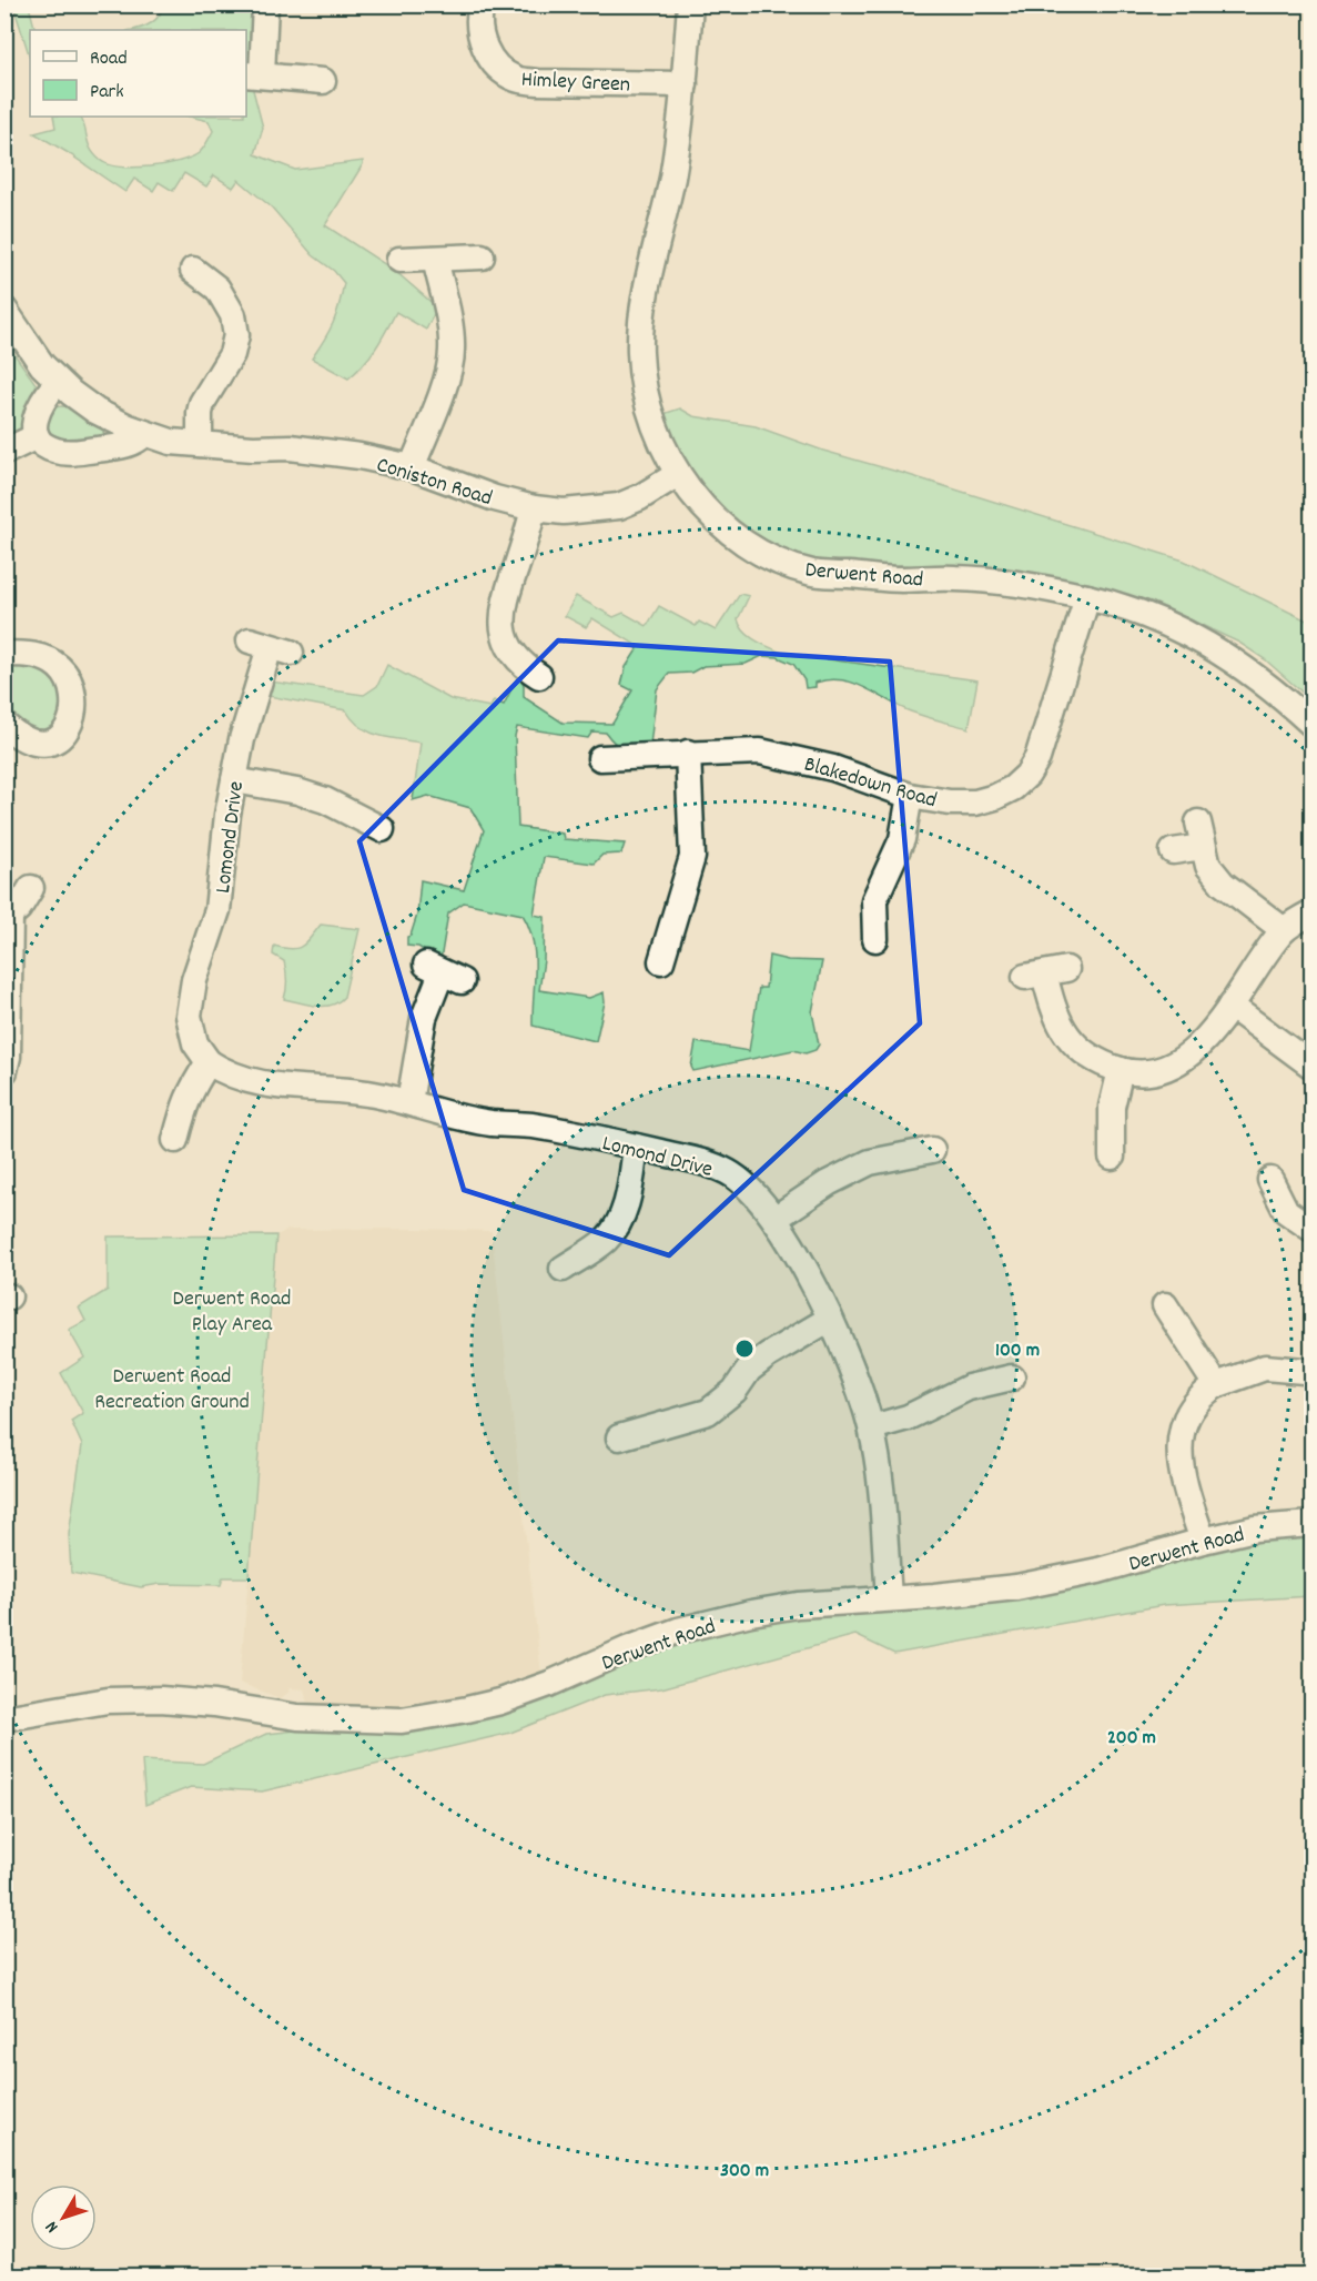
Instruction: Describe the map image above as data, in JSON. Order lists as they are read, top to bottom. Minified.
{"streets":{"street":["Himley Green","Coniston Road","Derwent Road","Blakedown Road","Lomond Drive"]},"crossings":[["Himley Green","Derwent Road"],["Coniston Road","Derwent Road"],["Derwent Road","Blakedown Road"],["Derwent Road","Lomond Drive"]],"parks":["Derwent Road Play Area","Derwent Road Recreation Ground"],"legend":["Road","Park"],"north":"bottom left","rings":["100 m","200 m","300 m"]}
